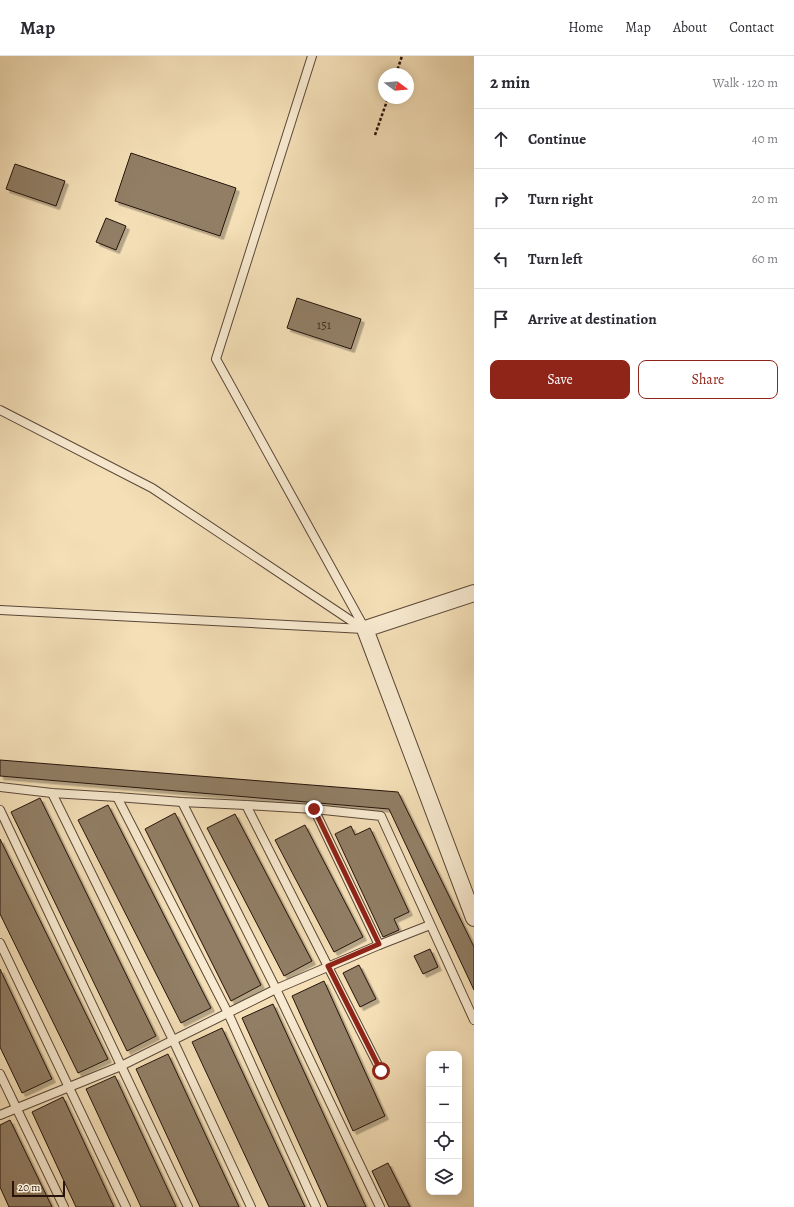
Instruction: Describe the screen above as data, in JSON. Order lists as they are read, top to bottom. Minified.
{"house_numbers":["151"],"scale_bar":"20 m","north":"right","page":{"header":"Map","nav":["Home","Map","About","Contact"],"heading":["2 min","Walk · 120 m"],"list":[["Continue","40 m"],["Turn right","20 m"],["Turn left","60 m"],"Arrive at destination"],"buttons":["Save","Share"],"map_buttons":["+","−"],"scale":"20 m"}}
